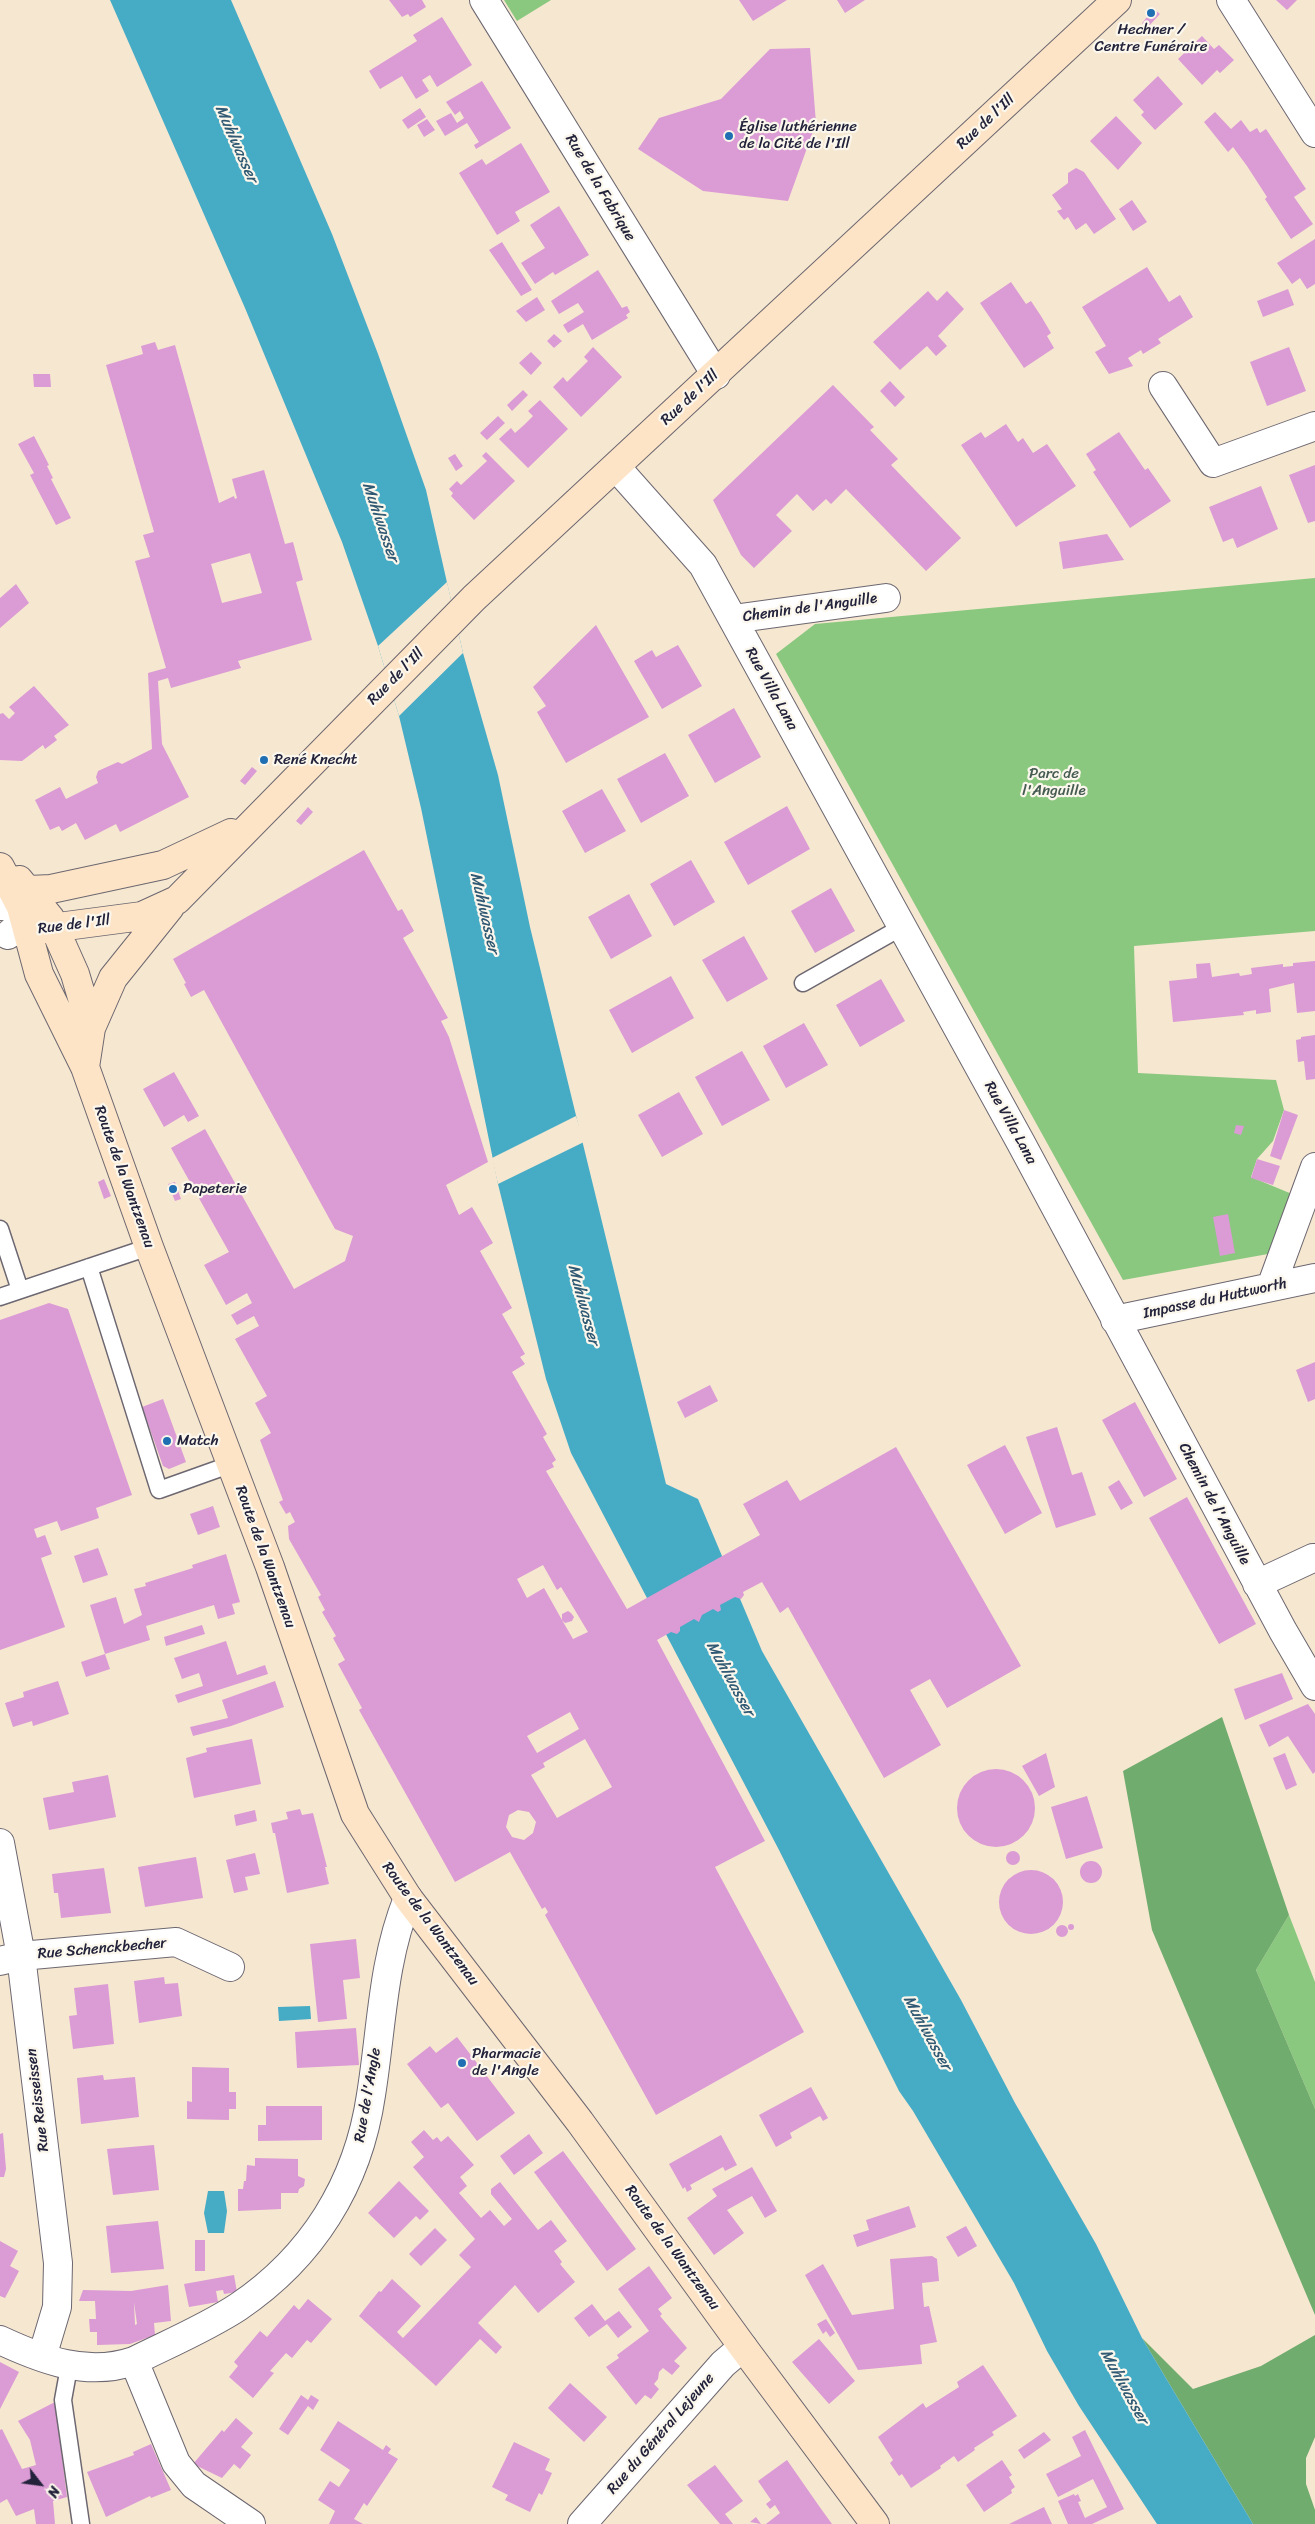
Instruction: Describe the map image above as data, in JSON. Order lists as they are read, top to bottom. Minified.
{"streets":{"main road":["Rue de l'Ill","Route de la Wantzenau"],"street":["Rue de la Fabrique","Chemin de l'Anguille","Rue Villa Lana","Impasse du Huttworth","Rue Schenckbecher","Rue de l'Angle","Rue Reisseissen","Rue du Général Lejeune"]},"crossings":[["Rue de l'Ill","Rue de la Fabrique"],["Rue de l'Ill","Rue Villa Lana"],["Rue de l'Ill","Route de la Wantzenau"],["Chemin de l'Anguille","Rue Villa Lana"],["Chemin de l'Anguille","Impasse du Huttworth"],["Rue Villa Lana","Impasse du Huttworth"],["Route de la Wantzenau","Rue de l'Angle"],["Route de la Wantzenau","Rue du Général Lejeune"],["Rue Schenckbecher","Rue Reisseissen"],["Rue de l'Angle","Rue Reisseissen"]],"water":["Muhlwasser"],"parks":["Parc de l'Anguille"],"places":["Hechner / Centre Funéraire","Église luthérienne de la Cité de l'Ill","René Knecht","Papeterie","Match","Pharmacie de l'Angle"],"north":"bottom right"}
